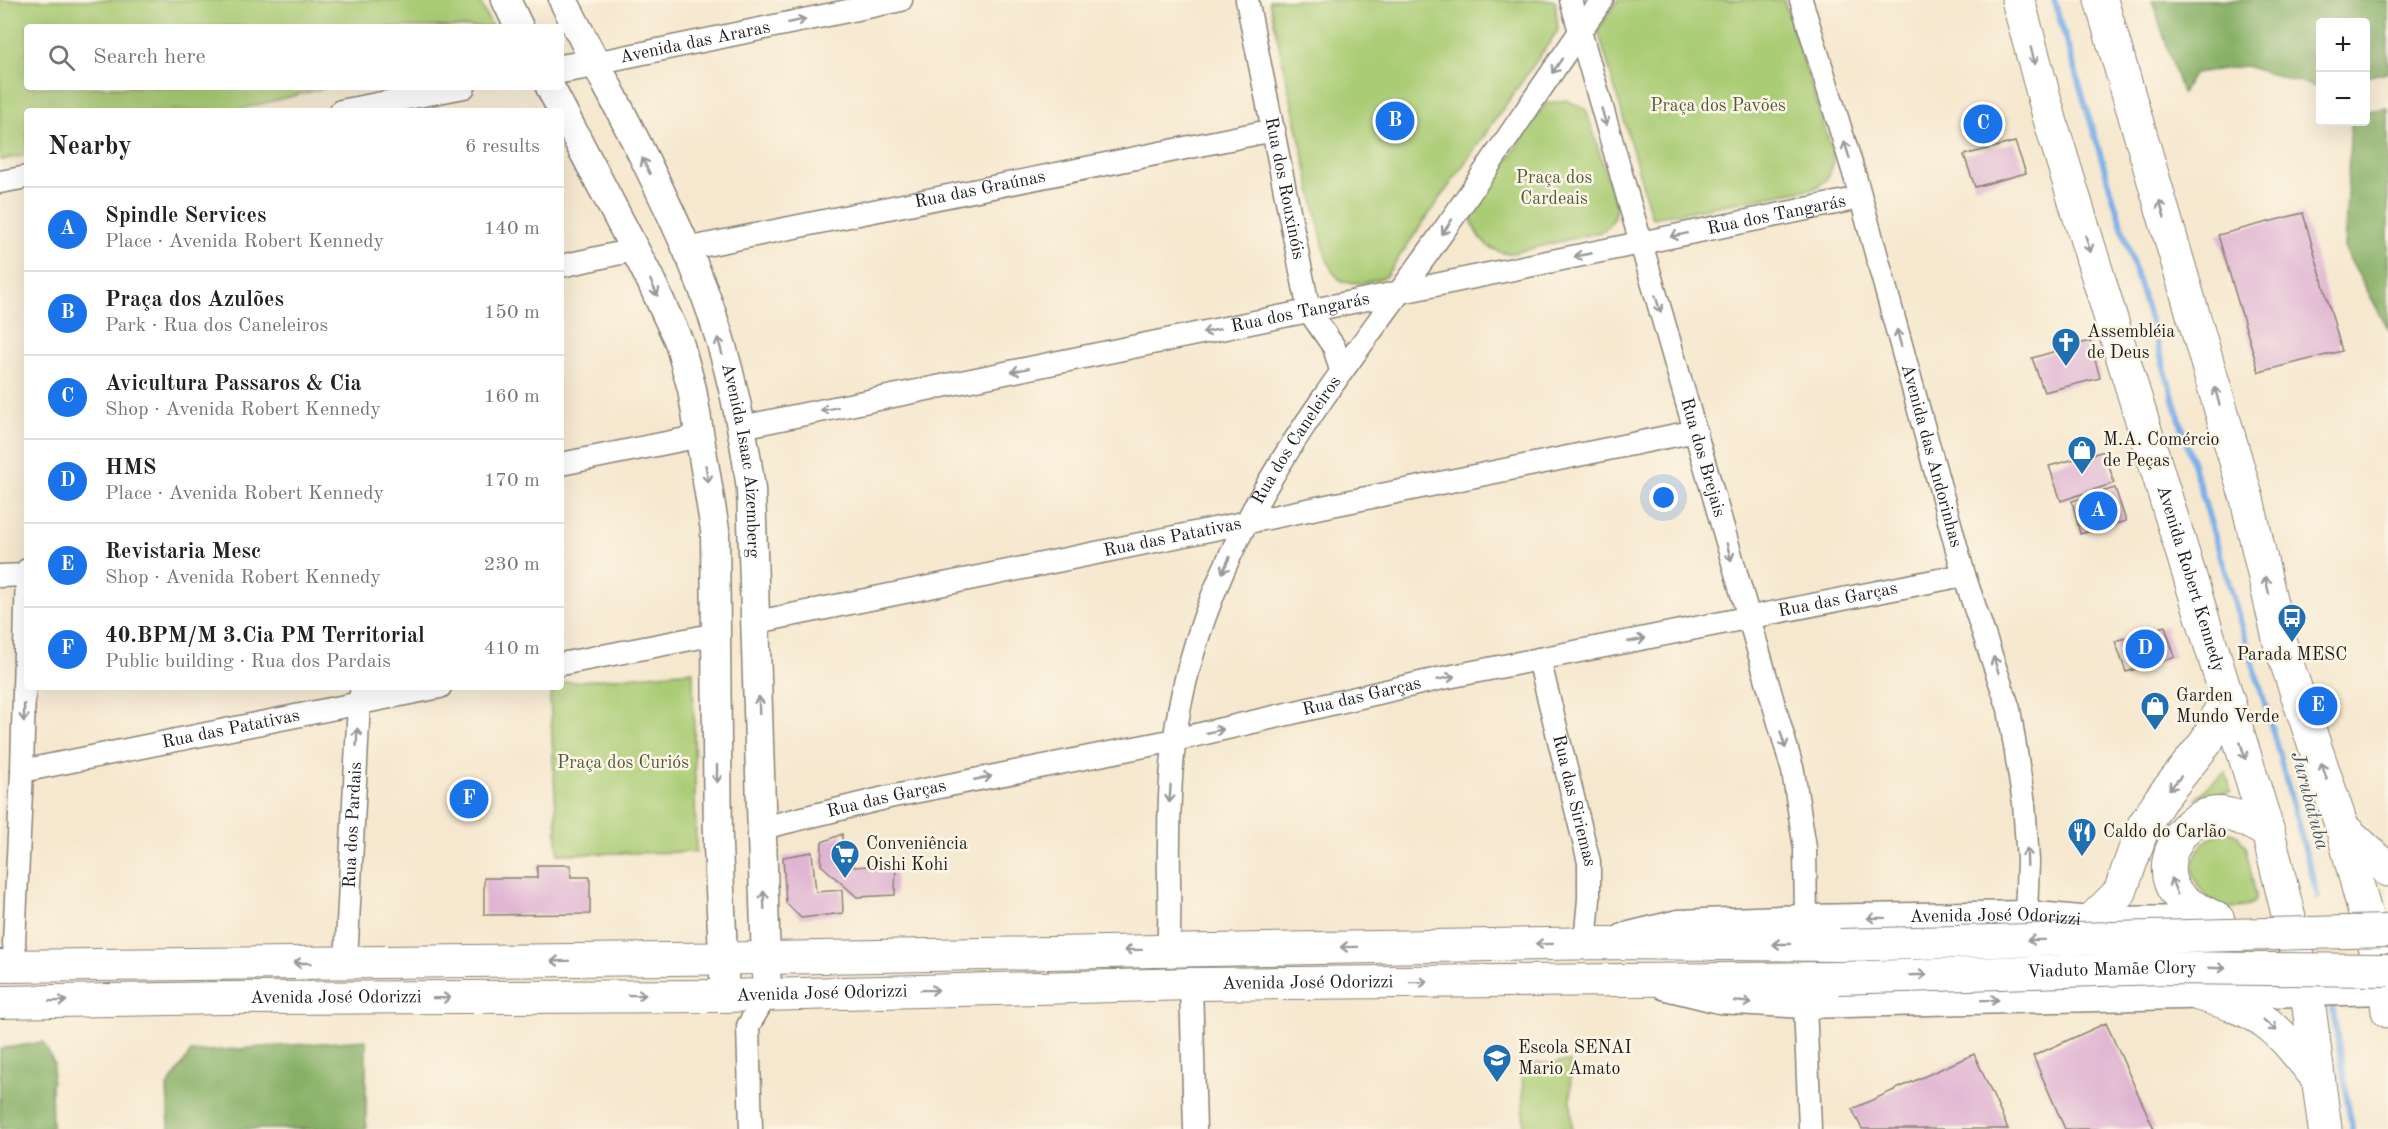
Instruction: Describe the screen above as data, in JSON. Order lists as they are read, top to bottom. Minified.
{"streets":{"main road":["Avenida Robert Kennedy","Avenida José Odorizzi","Viaduto Mamãe Clory"],"street":["Avenida das Araras","Rua dos Rouxinóis","Rua das Graúnas","Rua dos Tangarás","Rua dos Caneleiros","Avenida das Andorinhas","Rua dos Brejais","Avenida Isaac Aizemberg","Rua das Patativas","Rua das Garças","Rua das Siriemas","Rua dos Pardais"]},"crossings":[["Avenida das Araras","Avenida Isaac Aizemberg"],["Rua dos Rouxinóis","Rua das Graúnas"],["Rua dos Rouxinóis","Rua dos Tangarás"],["Rua dos Rouxinóis","Rua dos Caneleiros"],["Rua das Graúnas","Avenida Isaac Aizemberg"],["Rua dos Tangarás","Rua dos Caneleiros"],["Rua dos Tangarás","Avenida das Andorinhas"],["Rua dos Tangarás","Rua dos Brejais"],["Rua dos Tangarás","Avenida Isaac Aizemberg"],["Rua dos Caneleiros","Rua dos Brejais"],["Rua dos Caneleiros","Rua das Patativas"],["Rua dos Caneleiros","Rua das Garças"],["Rua dos Caneleiros","Avenida José Odorizzi"],["Avenida das Andorinhas","Rua das Garças"],["Avenida das Andorinhas","Avenida José Odorizzi"],["Rua dos Brejais","Rua das Patativas"],["Rua dos Brejais","Rua das Garças"],["Rua dos Brejais","Avenida José Odorizzi"],["Avenida Isaac Aizemberg","Rua das Patativas"],["Avenida Isaac Aizemberg","Rua das Garças"],["Avenida Isaac Aizemberg","Avenida José Odorizzi"],["Rua das Patativas","Rua dos Pardais"],["Avenida Robert Kennedy","Avenida José Odorizzi"],["Rua das Garças","Rua das Siriemas"],["Rua das Siriemas","Avenida José Odorizzi"],["Rua dos Pardais","Avenida José Odorizzi"],["Avenida José Odorizzi","Viaduto Mamãe Clory"]],"one_way":["Avenida das Araras","Rua dos Tangarás","Rua dos Caneleiros","Avenida das Andorinhas","Rua dos Brejais","Rua das Garças","Rua dos Pardais"],"water":["Jurubatuba"],"parks":["Praça dos Pavões","Praça dos Cardeais","Praça dos Curiós"],"places":{"church":["Assembléia de Deus"],"shop":["M.A. Comércio de Peças","Garden Mundo Verde"],"bus stop":["Parada MESC"],"restaurant":["Caldo do Carlão"],"supermarket":["Conveniência Oishi Kohi"],"school or university":["Escola SENAI Mario Amato"]},"page":{"map_buttons":["+","−"],"search":"Search here","pins":["B","C","A","D","E","F"],"heading":["Nearby","6 results"],"list":[{"mark":"A","name":"Spindle Services","note":"Place · Avenida Robert Kennedy","value":"140 m"},{"mark":"B","name":"Praça dos Azulões","note":"Park · Rua dos Caneleiros","value":"150 m"},{"mark":"C","name":"Avicultura Passaros & Cia","note":"Shop · Avenida Robert Kennedy","value":"160 m"},{"mark":"D","name":"HMS","note":"Place · Avenida Robert Kennedy","value":"170 m"},{"mark":"E","name":"Revistaria Mesc","note":"Shop · Avenida Robert Kennedy","value":"230 m"},{"mark":"F","name":"40.BPM/M 3.Cia PM Territorial","note":"Public building · Rua dos Pardais","value":"410 m"}]}}
